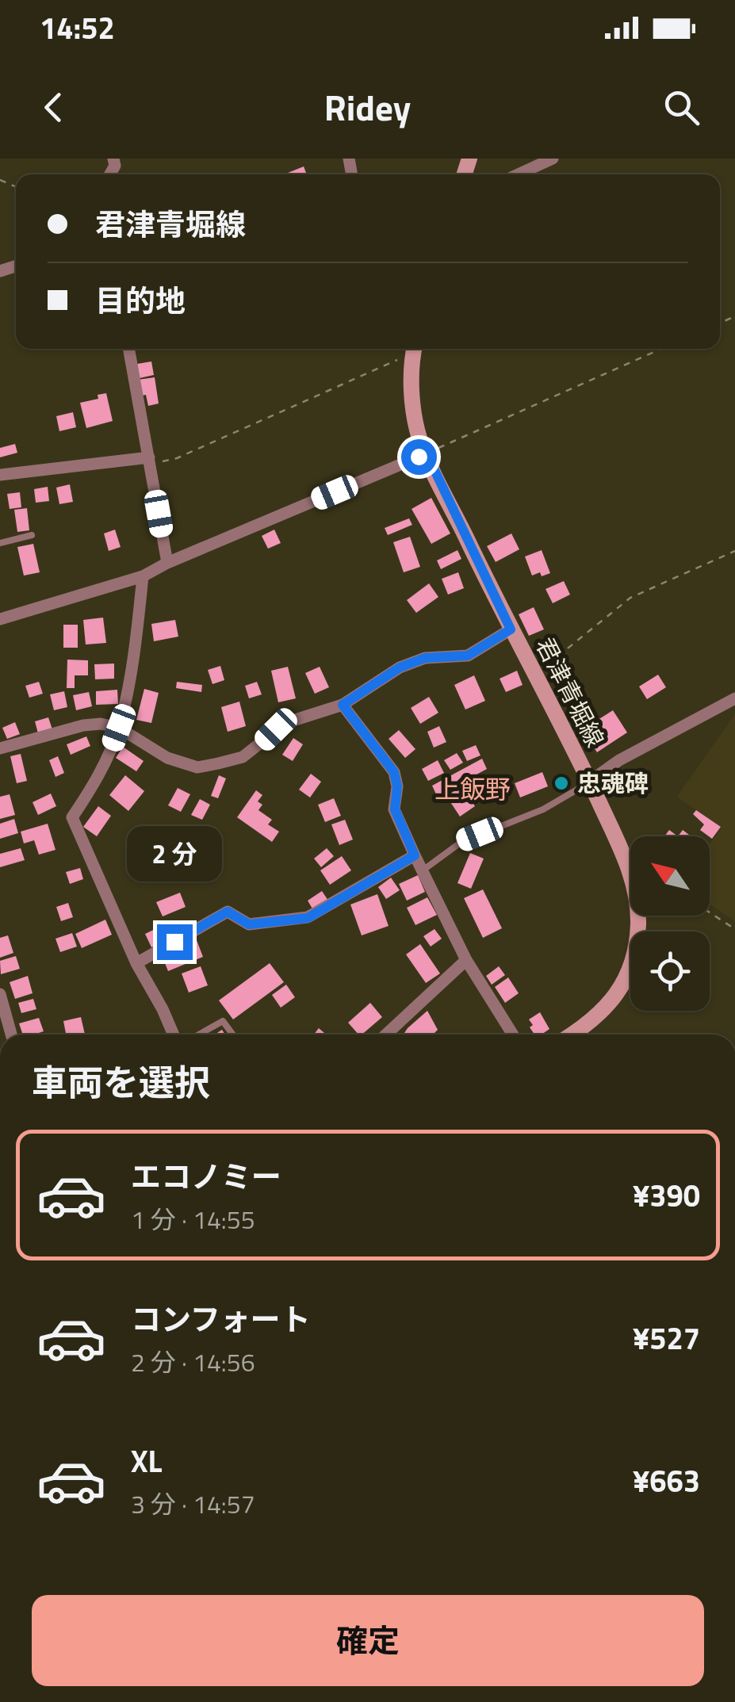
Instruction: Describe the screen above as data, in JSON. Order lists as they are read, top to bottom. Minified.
{"streets":{"main road":["君津青堀線"]},"districts":["上飯野"],"places":["忠魂碑"],"north":"top left","page":{"status":"14:52","header":"Ridey","banner":["君津青堀線","目的地"],"bubble":"2 分","heading":"車両を選択","list":[{"name":"エコノミー","note":"1 分 · 14:55","value":"¥390"},{"name":"コンフォート","note":"2 分 · 14:56","value":"¥527"},{"name":"XL","note":"3 分 · 14:57","value":"¥663"}],"buttons":"確定"}}
